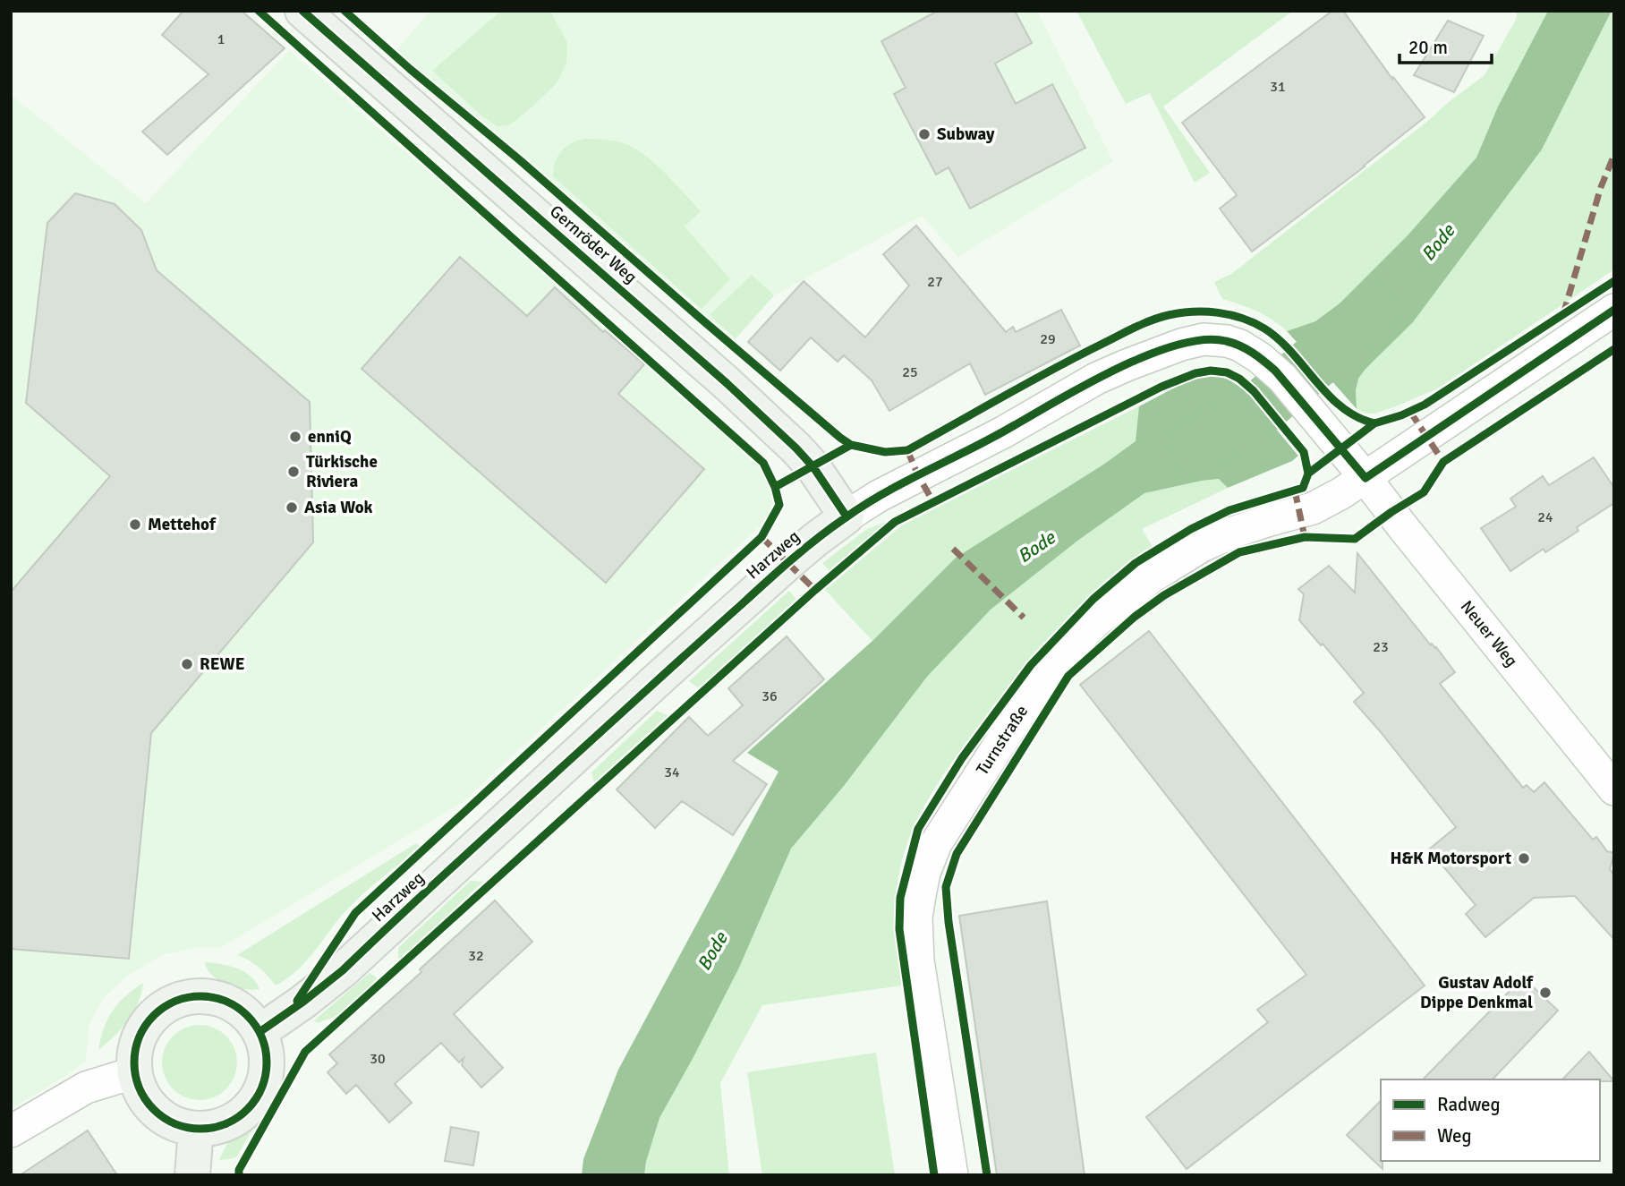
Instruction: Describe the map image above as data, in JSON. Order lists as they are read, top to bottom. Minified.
{"streets":{"main road":["Gernröder Weg","Harzweg"],"street":["Neuer Weg","Turnstraße"]},"crossings":[["Gernröder Weg","Harzweg"],["Harzweg","Neuer Weg"],["Harzweg","Turnstraße"],["Neuer Weg","Turnstraße"]],"water":["Bode"],"places":["Subway","enniQ","Türkische Riviera","Asia Wok","Mettehof","REWE","H&K Motorsport","Gustav Adolf Dippe Denkmal"],"house_numbers":["1","31","27","29","25","24","23","36","34","32","30"],"legend":["Radweg","Weg"],"scale_bar":"20 m"}
